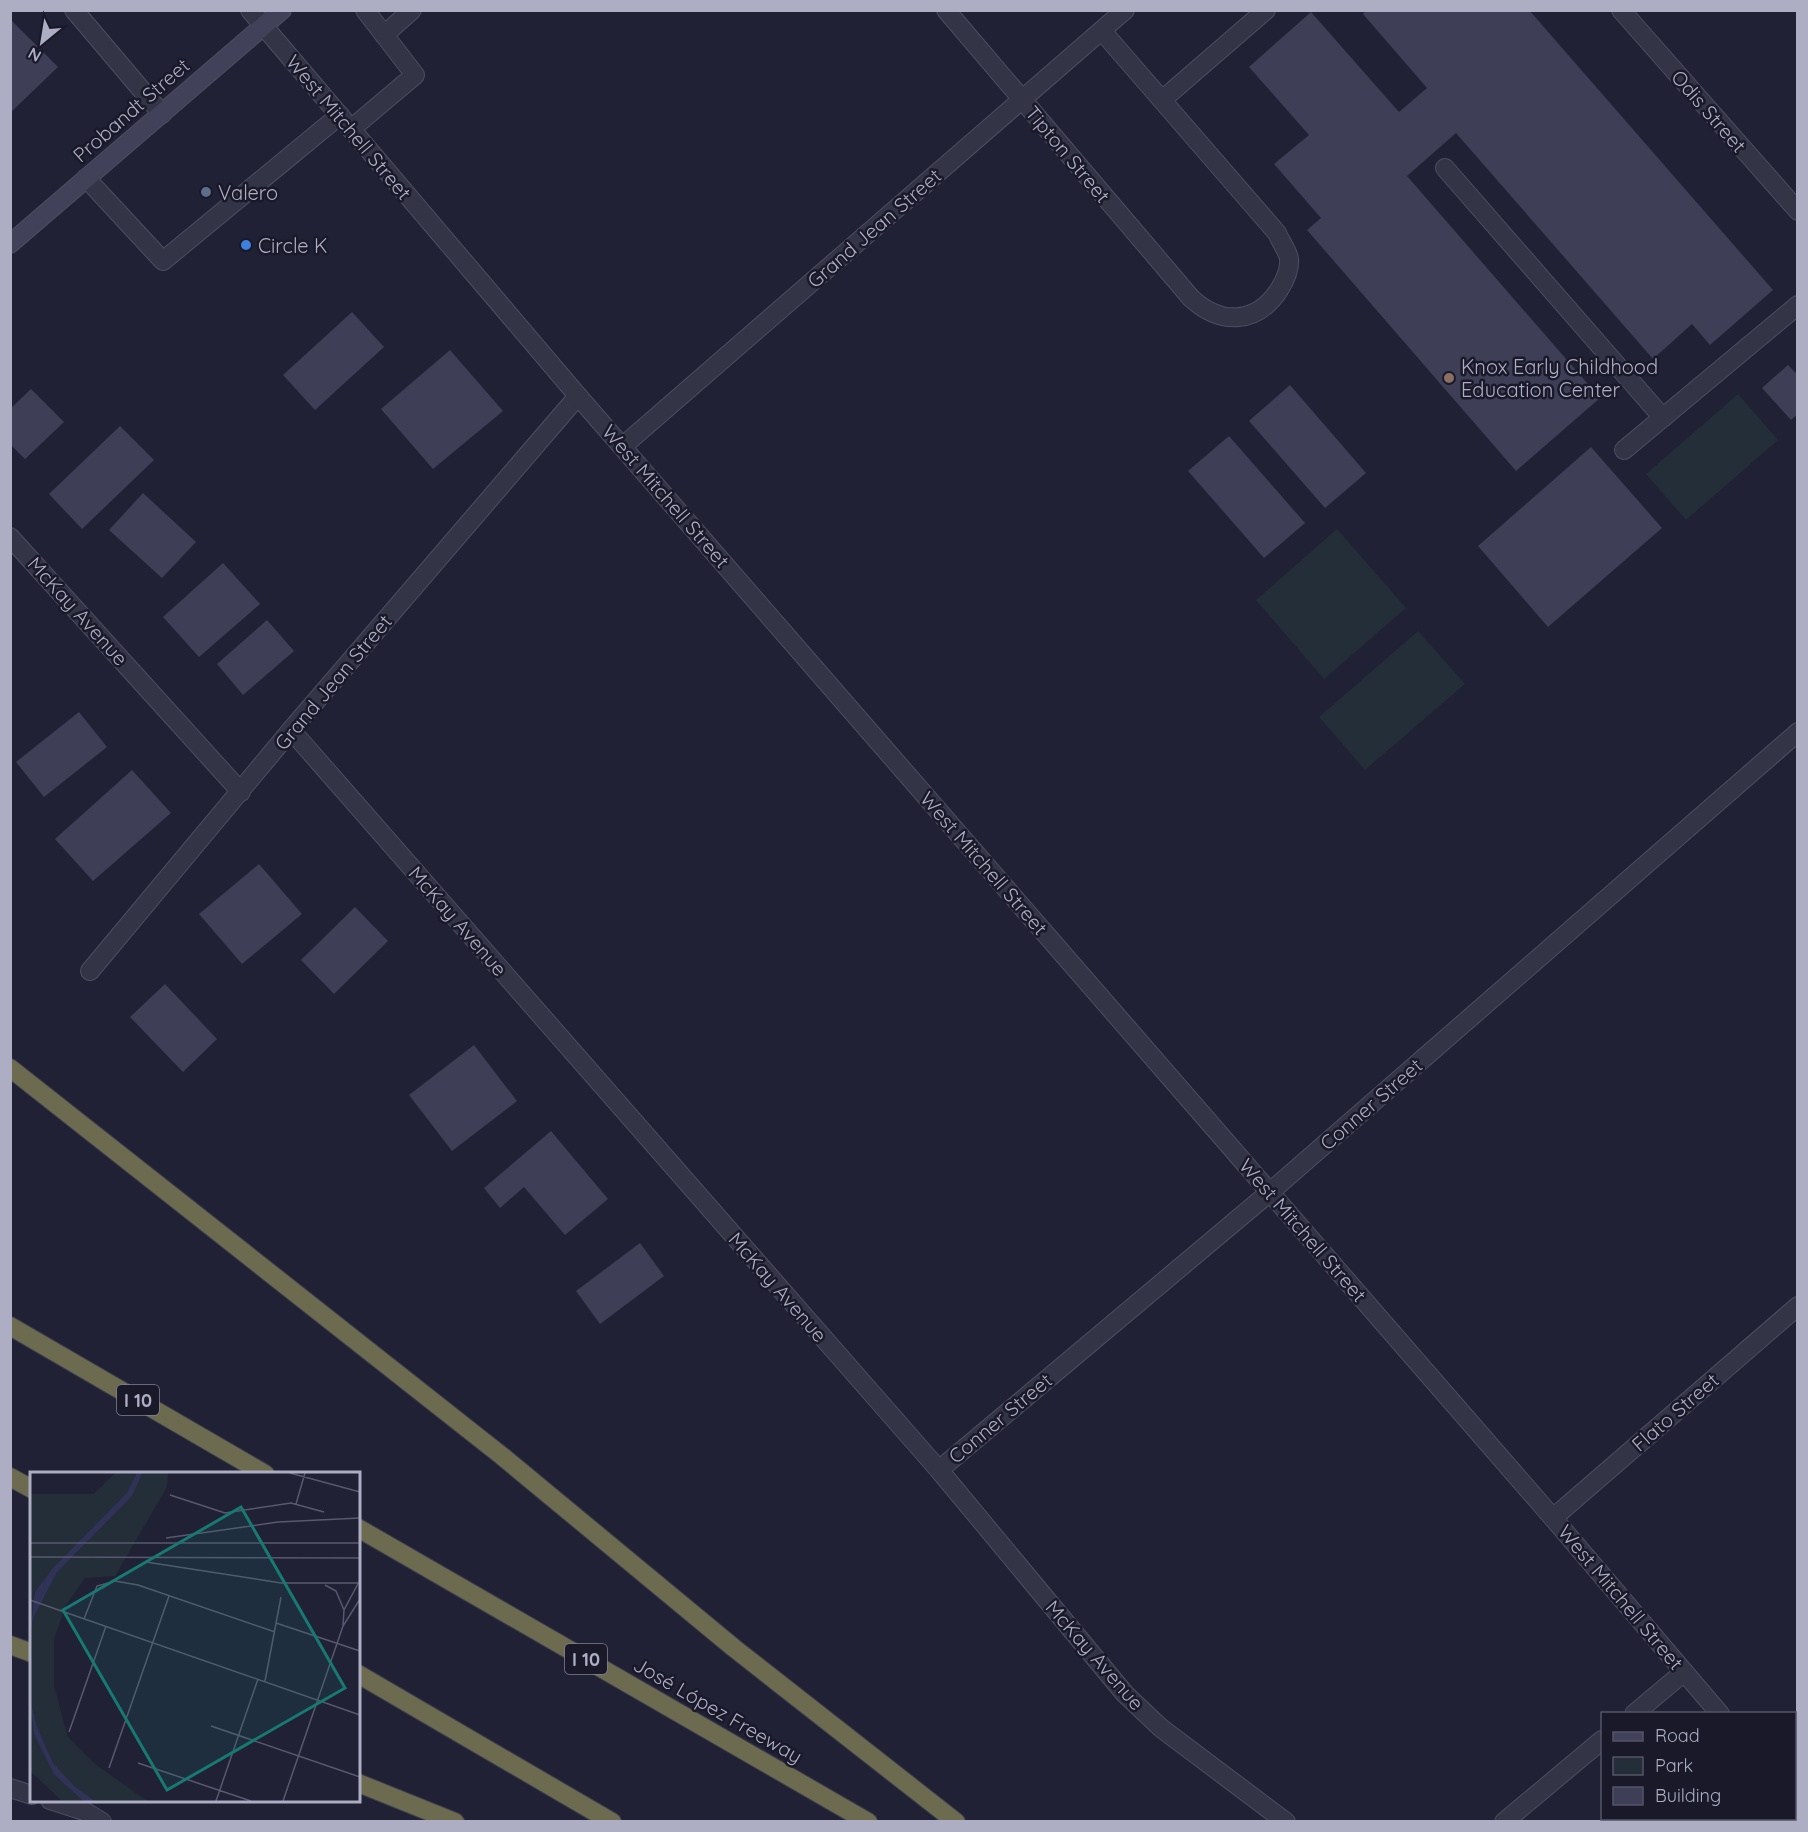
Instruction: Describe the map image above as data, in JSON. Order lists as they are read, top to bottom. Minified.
{"streets":{"highway":["I 10","José López Freeway"],"main road":["Probandt Street"],"street":["Odis Street","West Mitchell Street","Tipton Street","Grand Jean Street","McKay Avenue","Conner Street","Flato Street"]},"crossings":[["Probandt Street","West Mitchell Street"],["West Mitchell Street","Grand Jean Street"],["West Mitchell Street","Conner Street"],["West Mitchell Street","Flato Street"],["Tipton Street","Grand Jean Street"],["Grand Jean Street","McKay Avenue"],["McKay Avenue","Conner Street"]],"places":["Valero","Circle K","Knox Early Childhood Education Center"],"legend":["Road","Park","Building"],"north":"bottom left"}
